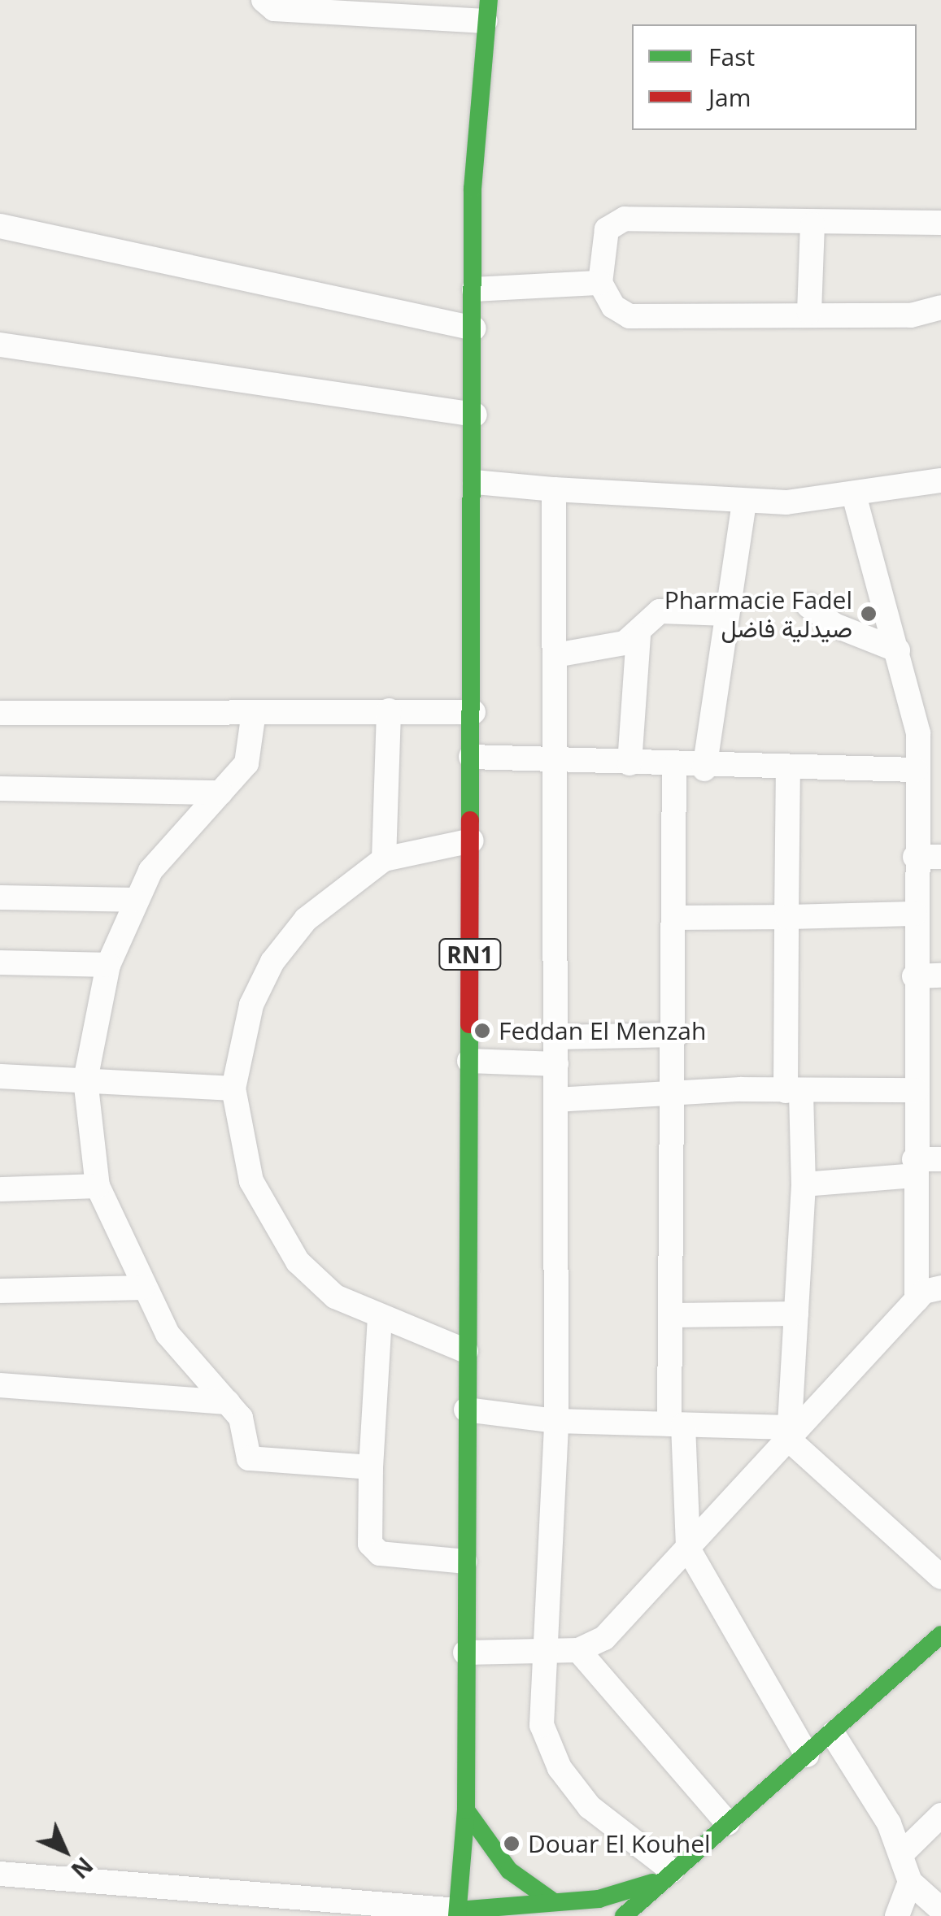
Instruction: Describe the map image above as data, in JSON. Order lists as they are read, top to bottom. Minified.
{"streets":{"main road":["RN1"]},"places":["Pharmacie Fadel صيدلية فاضل","Feddan El Menzah","Douar El Kouhel"],"legend":["Fast","Jam"],"north":"bottom right"}
